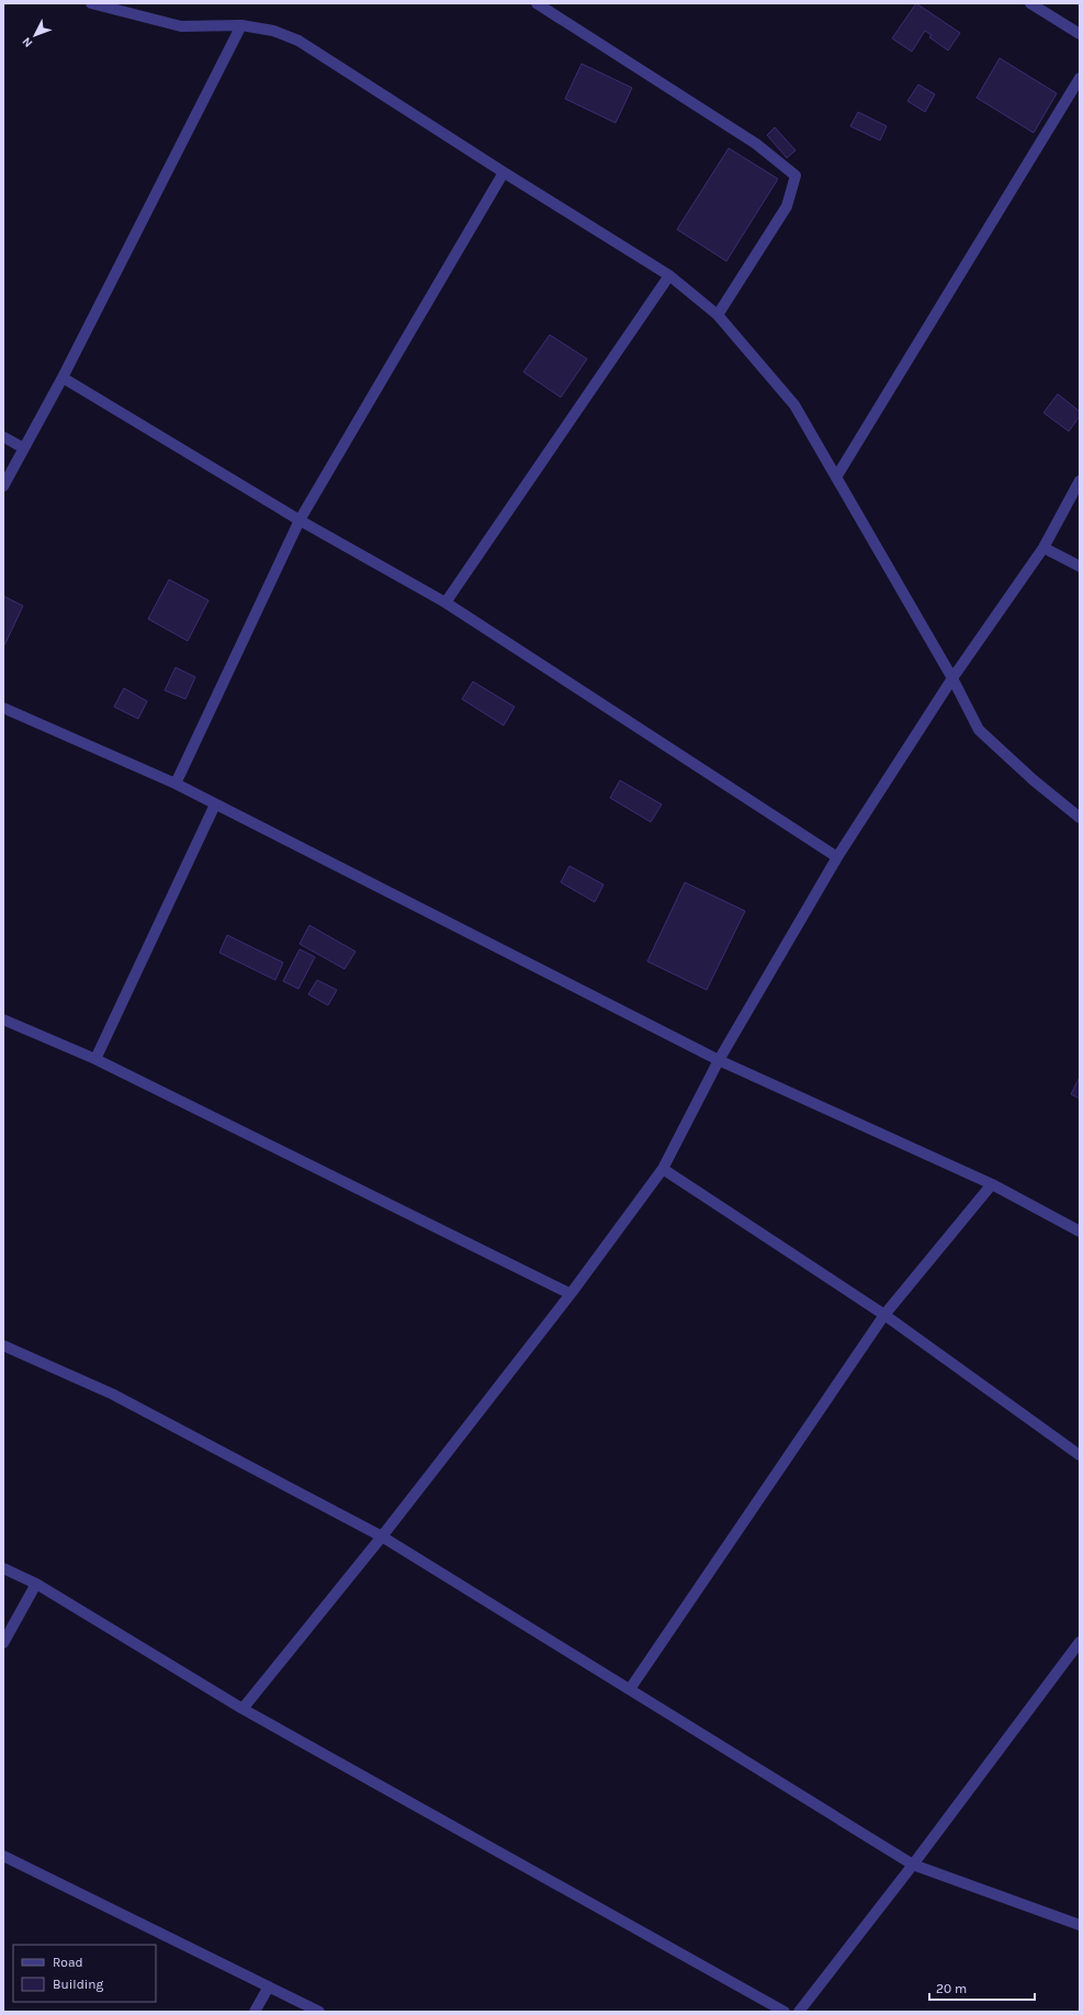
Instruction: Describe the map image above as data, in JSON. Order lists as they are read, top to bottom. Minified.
{"legend":["Road","Building"],"scale_bar":"20 m","north":"bottom left"}
